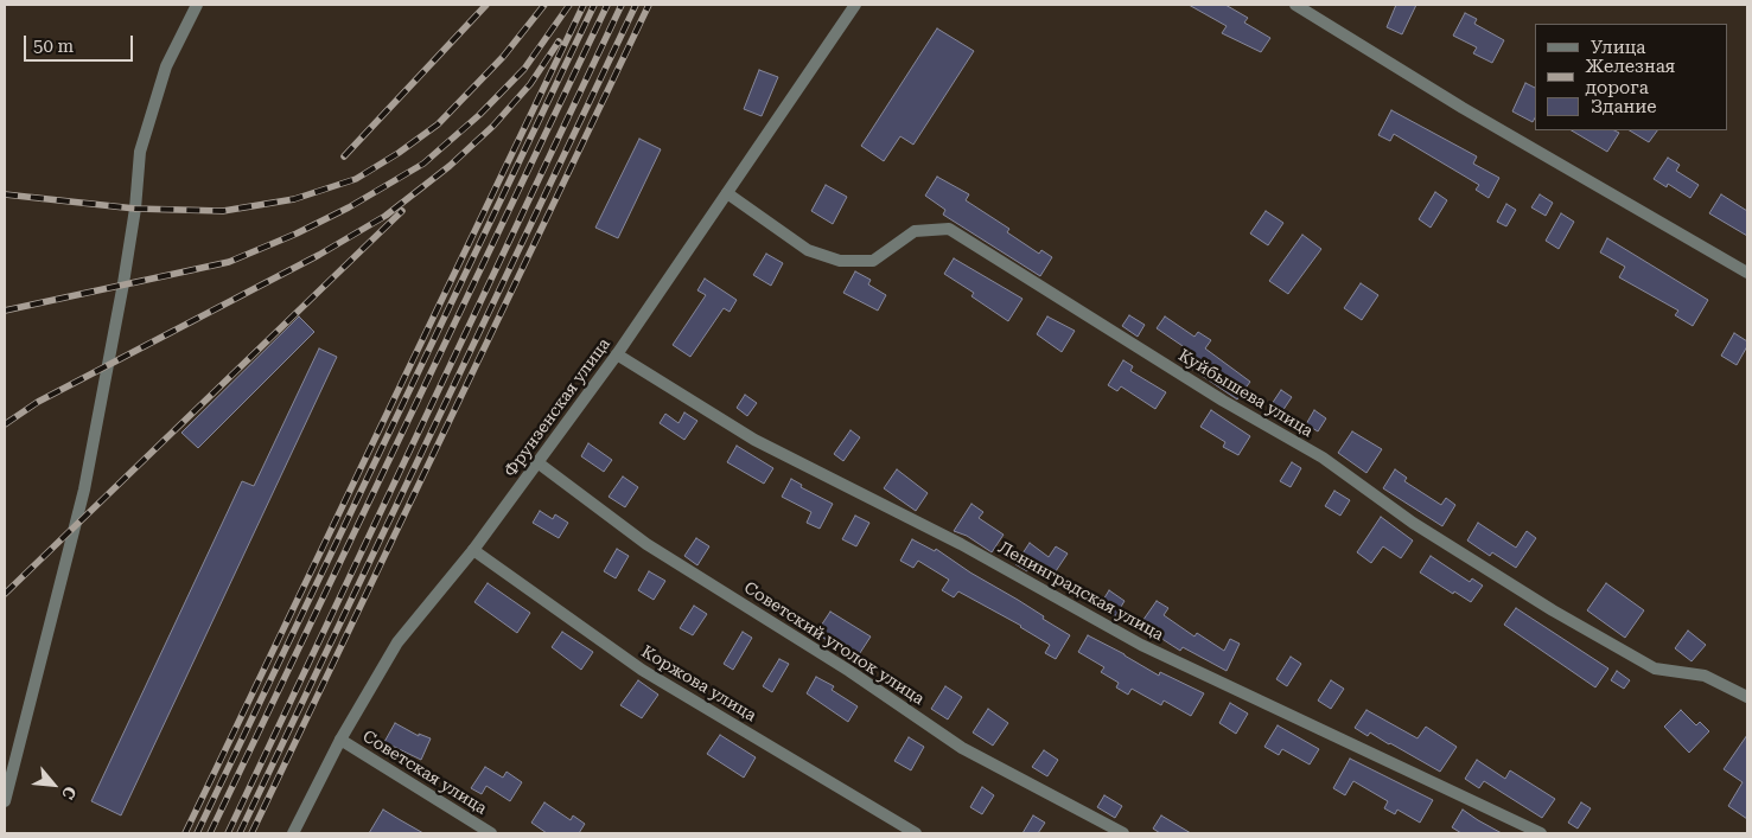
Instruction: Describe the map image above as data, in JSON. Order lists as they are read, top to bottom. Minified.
{"streets":{"street":["Куйбышева улица","Фрунзенская улица","Ленинградская улица","Советский уголок улица","Коржова улица","Советская улица"]},"crossings":[["Куйбышева улица","Фрунзенская улица"],["Фрунзенская улица","Ленинградская улица"],["Фрунзенская улица","Советский уголок улица"],["Фрунзенская улица","Коржова улица"],["Фрунзенская улица","Советская улица"]],"legend":["Улица","Железная дорога","Здание"],"scale_bar":"50 m","north":"bottom right"}
